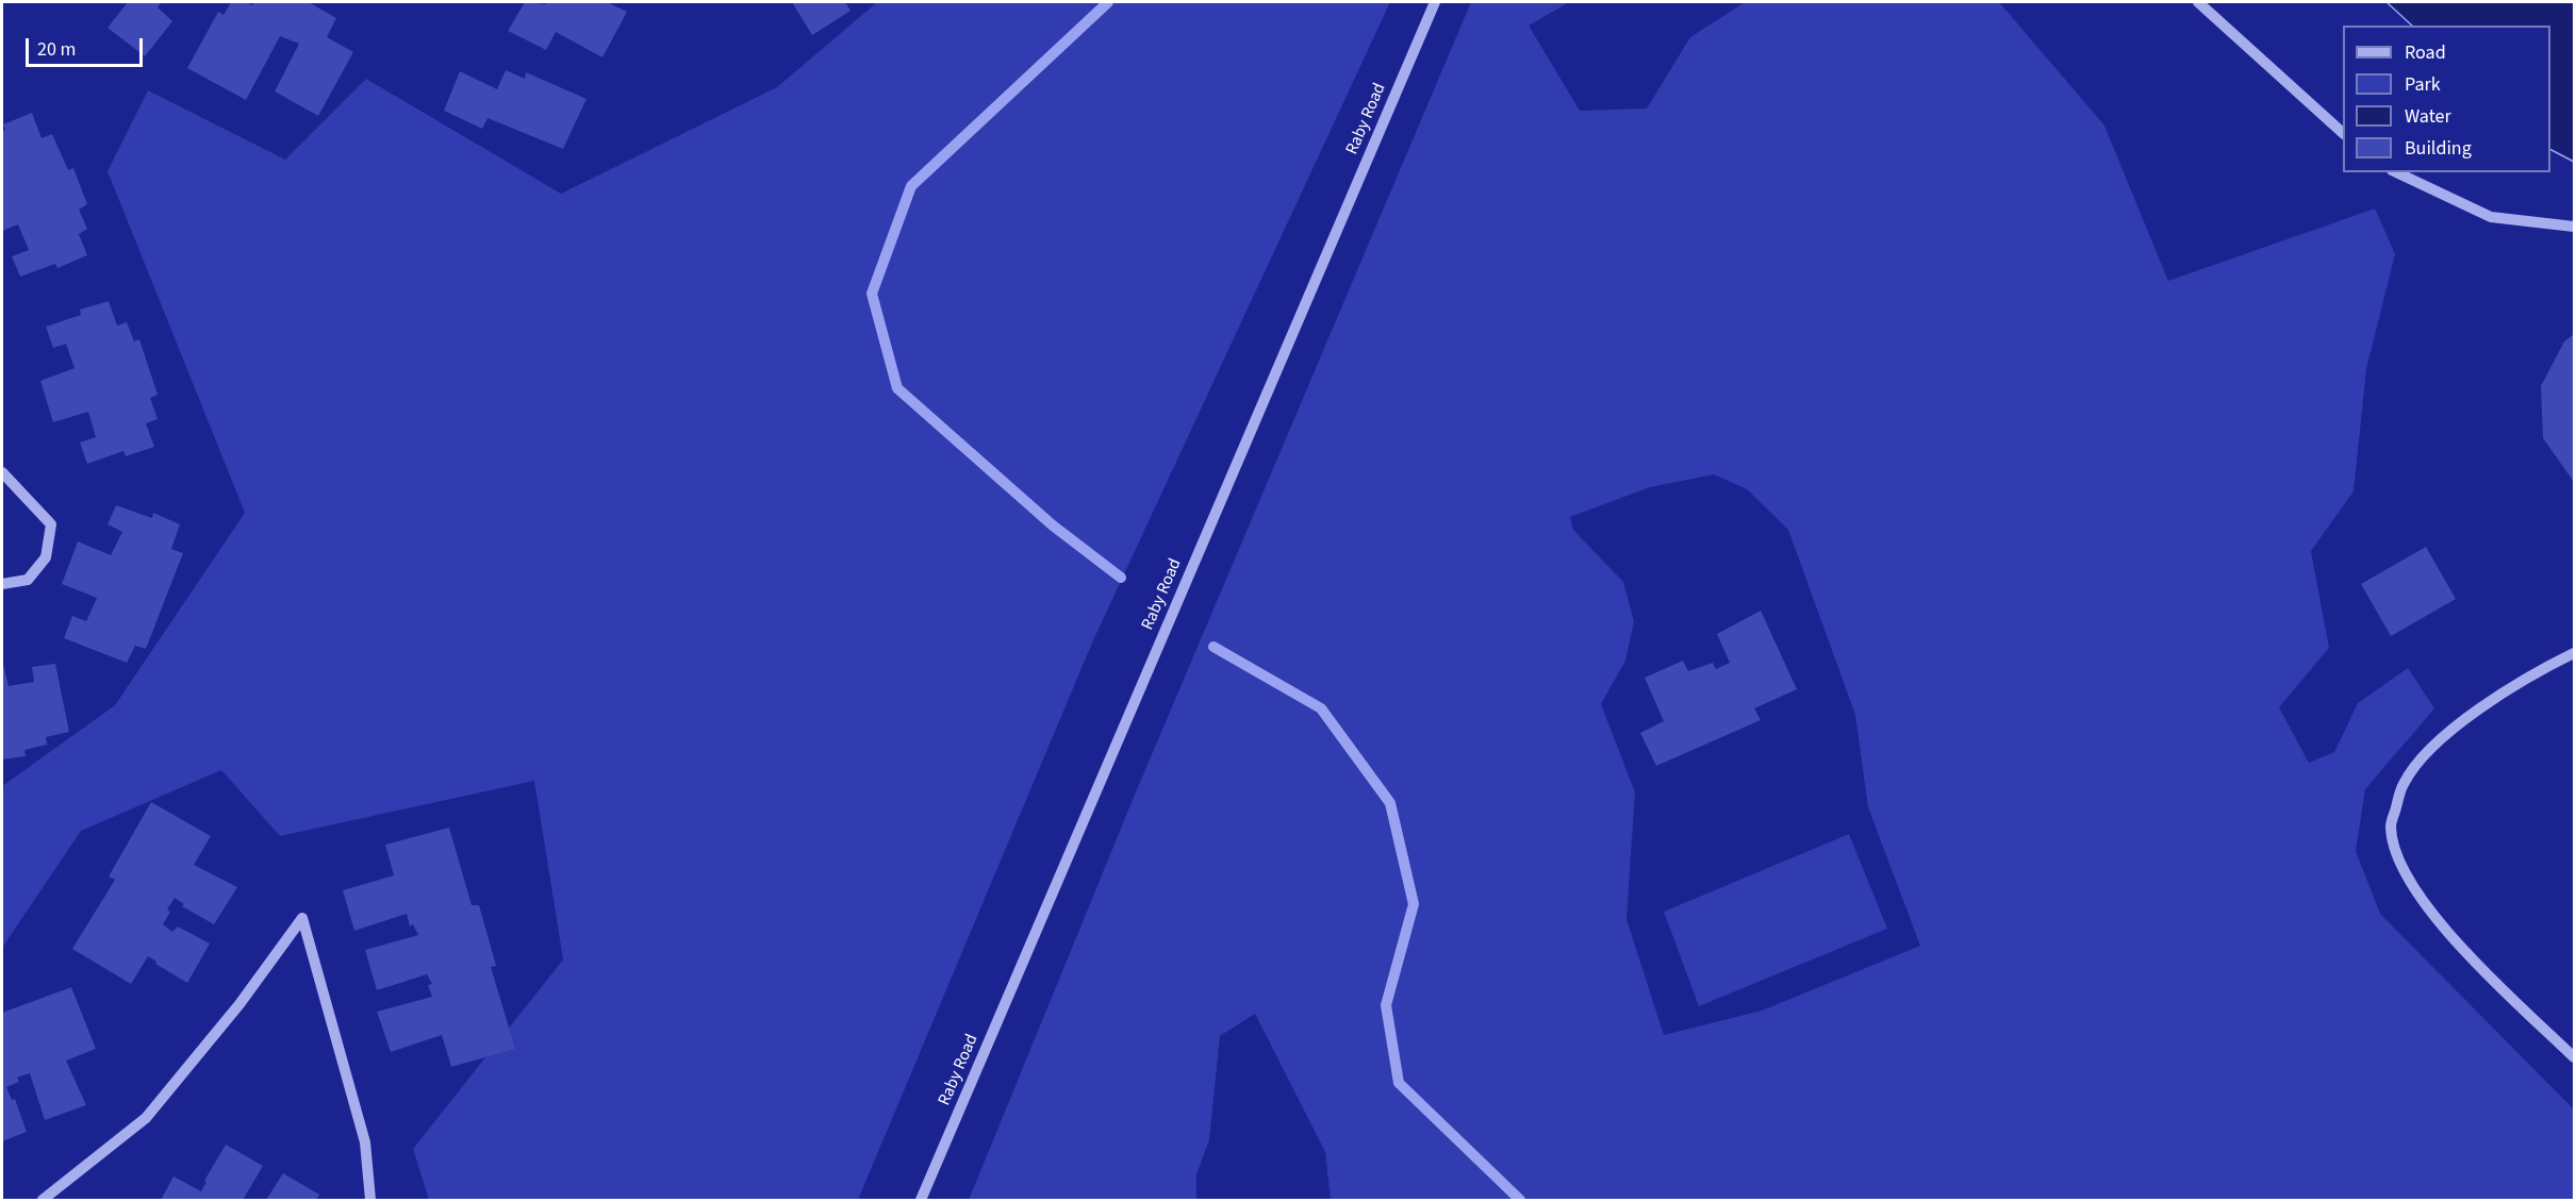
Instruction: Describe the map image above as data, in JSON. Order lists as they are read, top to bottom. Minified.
{"streets":{"street":["Raby Road"]},"legend":["Road","Park","Water","Building"],"scale_bar":"20 m"}
